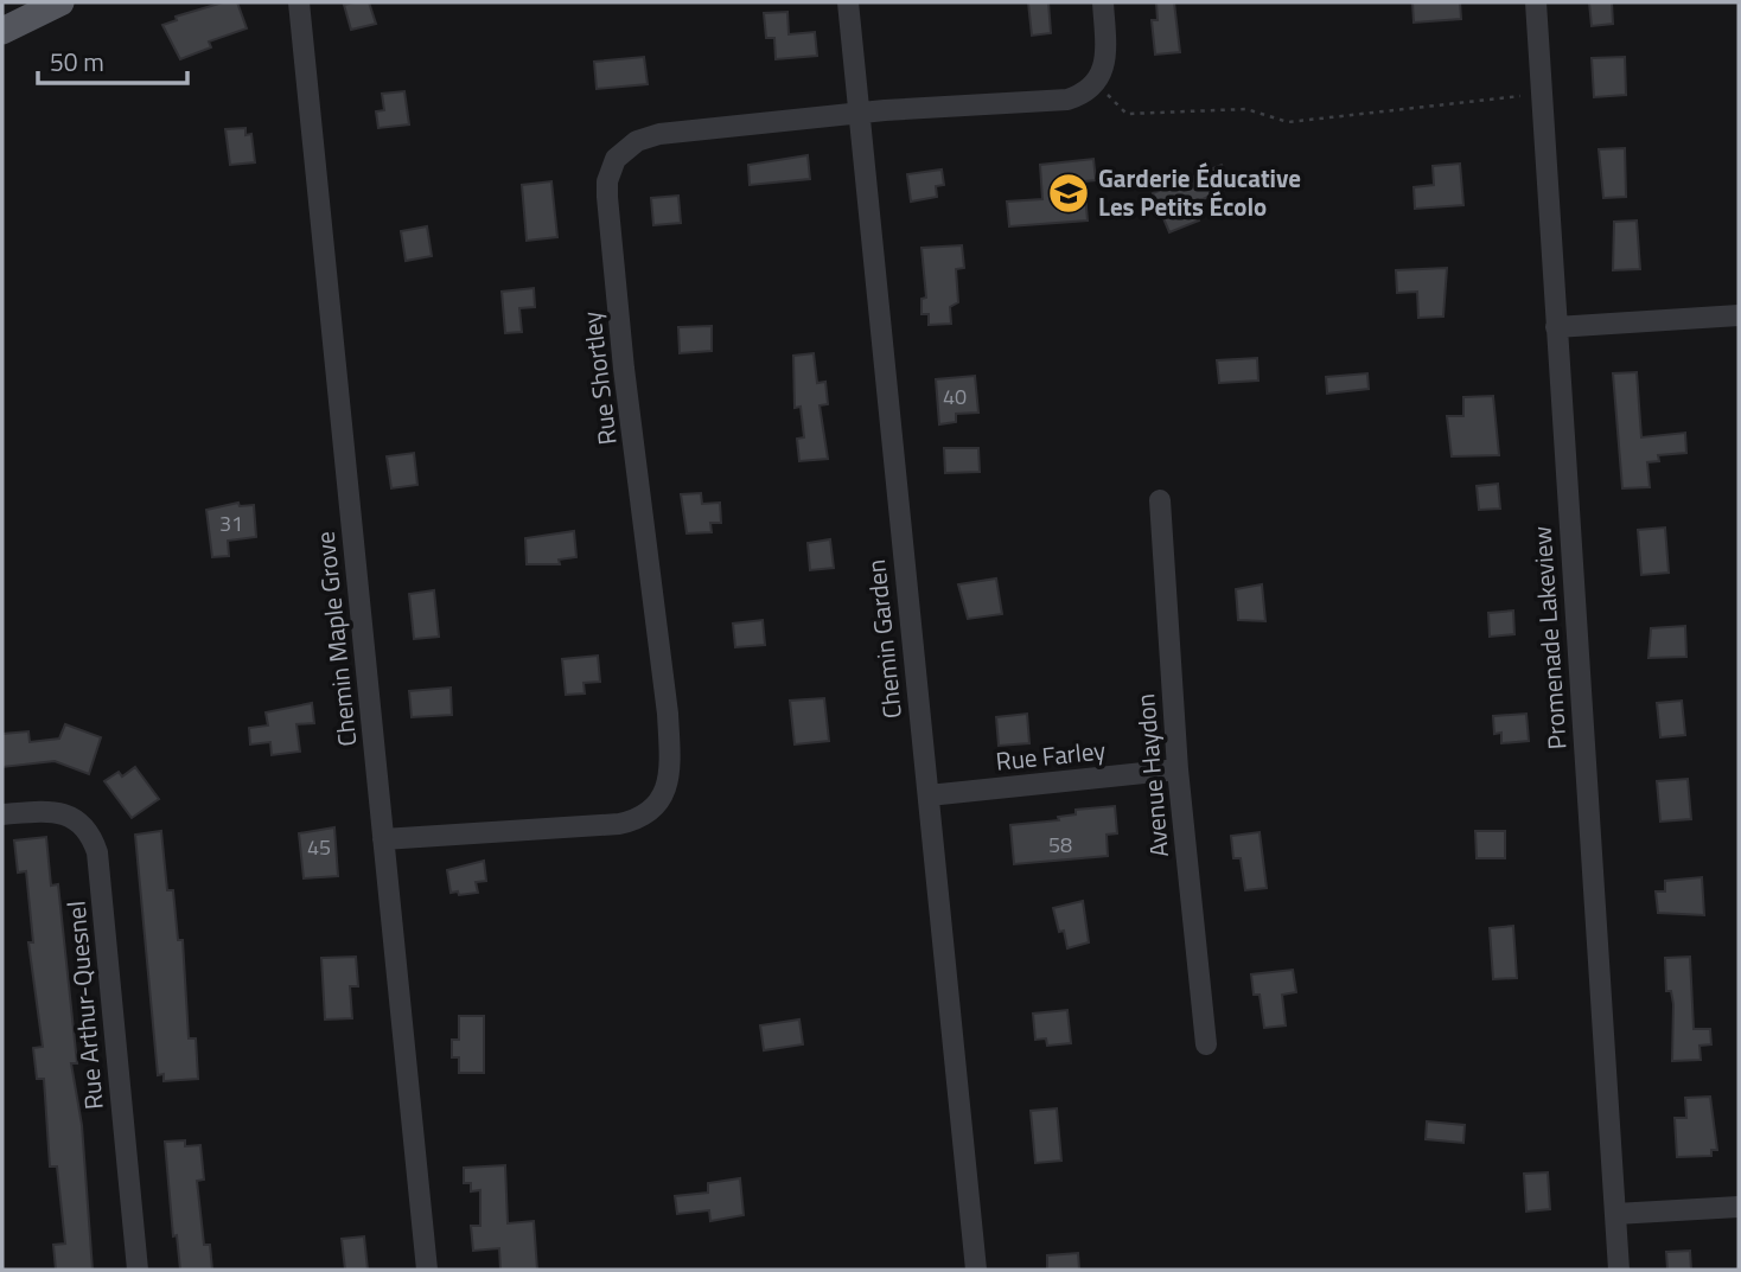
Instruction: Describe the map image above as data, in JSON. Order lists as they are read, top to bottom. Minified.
{"streets":{"street":["Rue Shortley","Promenade Lakeview","Chemin Maple Grove","Chemin Garden","Rue Farley","Avenue Haydon","Rue Arthur-Quesnel"]},"crossings":[["Rue Shortley","Chemin Maple Grove"],["Rue Shortley","Chemin Garden"],["Chemin Garden","Rue Farley"],["Rue Farley","Avenue Haydon"]],"places":{"school or university":["Garderie Éducative Les Petits Écolo"]},"house_numbers":["40","31","58","45"],"scale_bar":"50 m"}
